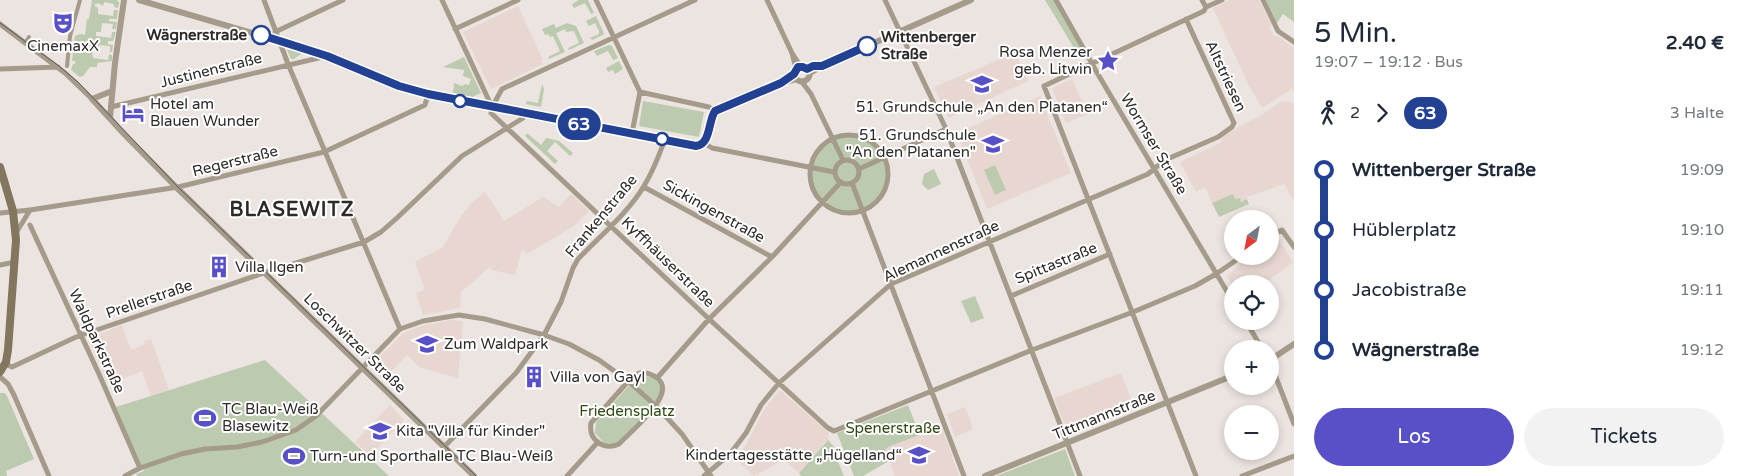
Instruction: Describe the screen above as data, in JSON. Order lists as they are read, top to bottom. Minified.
{"streets":{"street":["Justinenstraße","Altstriesen","Wormser Straße","Regerstraße","Sickingenstraße","Frankenstraße","Alemannenstraße","Kyffhäuserstraße","Spittastraße","Prellerstraße","Waldparkstraße","Loschwitzer Straße","Tittmannstraße"]},"crossings":[["Altstriesen","Alemannenstraße"],["Wormser Straße","Alemannenstraße"],["Regerstraße","Loschwitzer Straße"],["Sickingenstraße","Frankenstraße"],["Frankenstraße","Kyffhäuserstraße"],["Frankenstraße","Loschwitzer Straße"],["Alemannenstraße","Kyffhäuserstraße"],["Kyffhäuserstraße","Prellerstraße"],["Prellerstraße","Waldparkstraße"],["Prellerstraße","Loschwitzer Straße"]],"districts":["BLASEWITZ"],"parks":["Friedensplatz","Spenerstraße"],"places":{"theatre":["CinemaxX"],"other":["Wägnerstraße","Wittenberger Straße"],"place":["Rosa Menzer geb. Litwin"],"school or university":["51. Grundschule „An den Platanen“","51. Grundschule \"An den Platanen\"","Zum Waldpark","Kita \"Villa für Kinder\"","Kindertagesstätte „Hügelland“"],"hotel":["Hotel am Blauen Wunder"],"building":["Villa Ilgen","Villa von Gayl"],"sports":["TC Blau-Weiß Blasewitz","Turn-und Sporthalle TC Blau-Weiß"]},"lines":["bus line 63"],"north":"bottom left","page":{"on_map":"63","heading":["5 Min.","19:07 – 19:12 · Bus","2.40 €"],"legs":["2","63","3 Halte"],"list":[{"name":"Wittenberger Straße","value":"19:09"},{"name":"Hüblerplatz","value":"19:10"},{"name":"Jacobistraße","value":"19:11"},{"name":"Wägnerstraße","value":"19:12"}],"map_buttons":["+","−"],"buttons":["Los","Tickets"]}}
